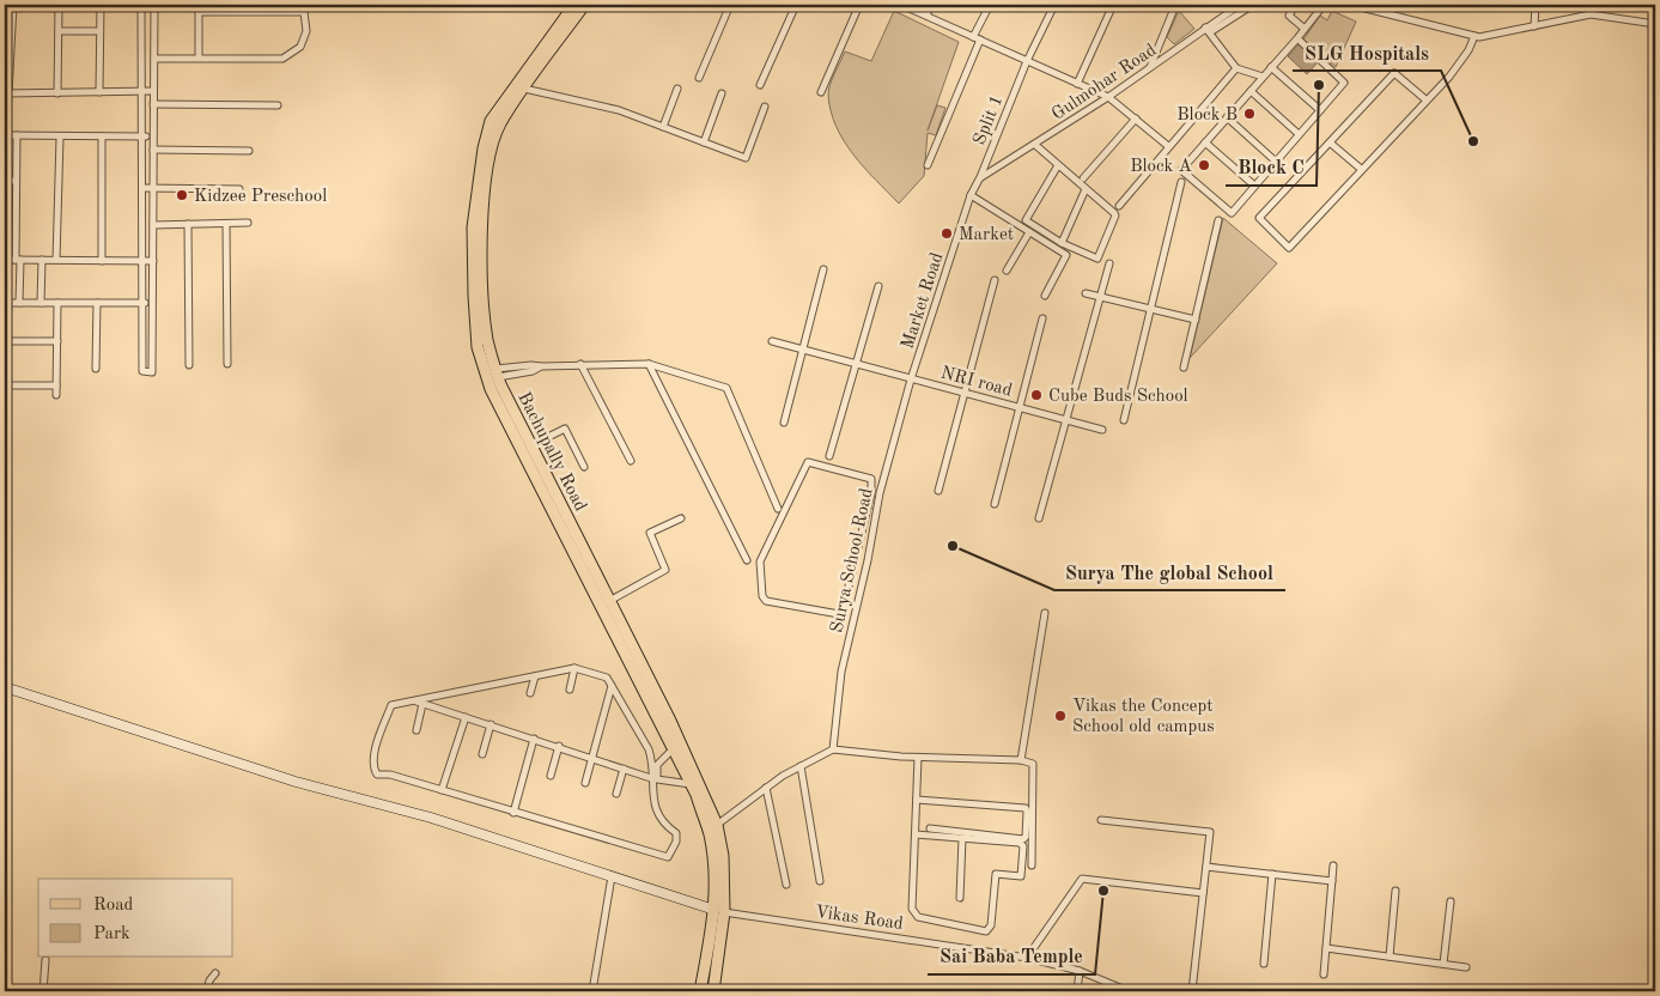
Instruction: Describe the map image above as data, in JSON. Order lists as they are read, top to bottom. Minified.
{"streets":{"main road":["Bachupally Road"],"street":["Gulmohar Road","Split 1","Market Road","NRI road","Surya School Road","Vikas Road"]},"crossings":[["Gulmohar Road","Split 1"],["Split 1","Market Road"],["Market Road","NRI road"],["Market Road","Surya School Road"],["NRI road","Surya School Road"],["Bachupally Road","Vikas Road"]],"places":["Block C","Block B","SLG Hospitals","Block A","Kidzee Preschool","Market","Cube Buds School","Surya The global School","Vikas the Concept School old campus","Sai Baba Temple"],"legend":["Road","Park"]}
